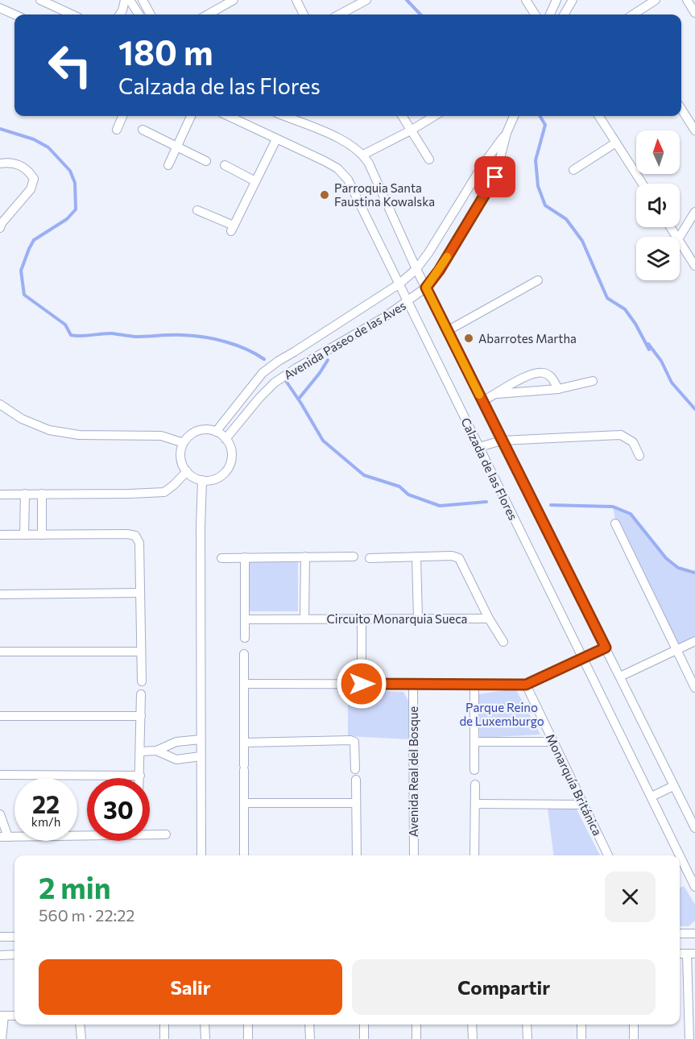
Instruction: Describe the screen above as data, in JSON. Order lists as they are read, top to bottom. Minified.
{"streets":{"street":["Avenida Paseo de las Aves","Calzada de las Flores","Circuito Monarquia Sueca","Avenida Real del Bosque","Monarquía Británica"]},"crossings":[["Avenida Paseo de las Aves","Calzada de las Flores"]],"parks":["Parque Reino de Luxemburgo"],"places":["Parroquia Santa Faustina Kowalska","Abarrotes Martha"],"north":"top","page":{"turn":["180 m","Calzada de las Flores"],"speed":"22 km/h","limit":"30","heading":["2 min","560 m · 22:22"],"buttons":["Salir","Compartir"]}}
